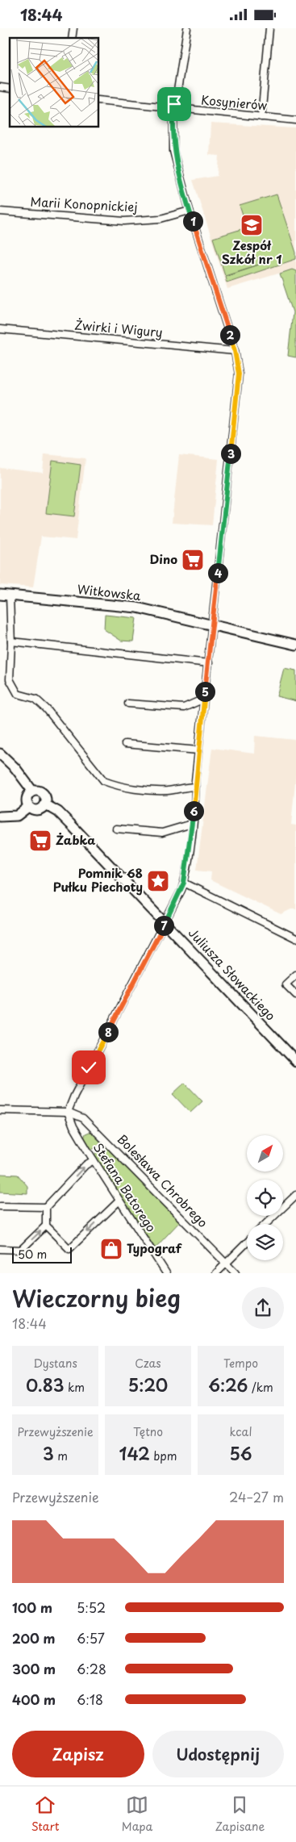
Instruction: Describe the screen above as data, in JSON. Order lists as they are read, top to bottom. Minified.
{"streets":{"street":["Kosynierów","Marii Konopnickiej","Żwirki i Wigury","Witkowska","Juliusza Słowackiego","Bolesława Chrobrego","Stefana Batorego"]},"crossings":[["Bolesława Chrobrego","Stefana Batorego"]],"places":{"school or university":["Zespół Szkół nr 1"],"supermarket":["Dino","Żabka"],"place":["Pomnik 68 Pułku Piechoty"],"shop":["Typograf"]},"scale_bar":"50 m","north":"top right","page":{"status":"18:44","pins":["1","2","3","4","5","6","7","8"],"scale":"50 m","heading":["Wieczorny bieg","18:44"],"stats":[["Dystans","0.83 km"],["Czas","5:20"],["Tempo","6:26 /km"],["Przewyższenie","3 m"],["Tętno","142 bpm"],["kcal","56"]],"chart":["Przewyższenie","24–27 m"],"list":[{"name":"100 m","note":"5:52"},{"name":"200 m","note":"6:57"},{"name":"300 m","note":"6:28"},{"name":"400 m","note":"6:18"}],"buttons":["Zapisz","Udostępnij"],"tabs":["Start","Mapa","Zapisane"]}}
